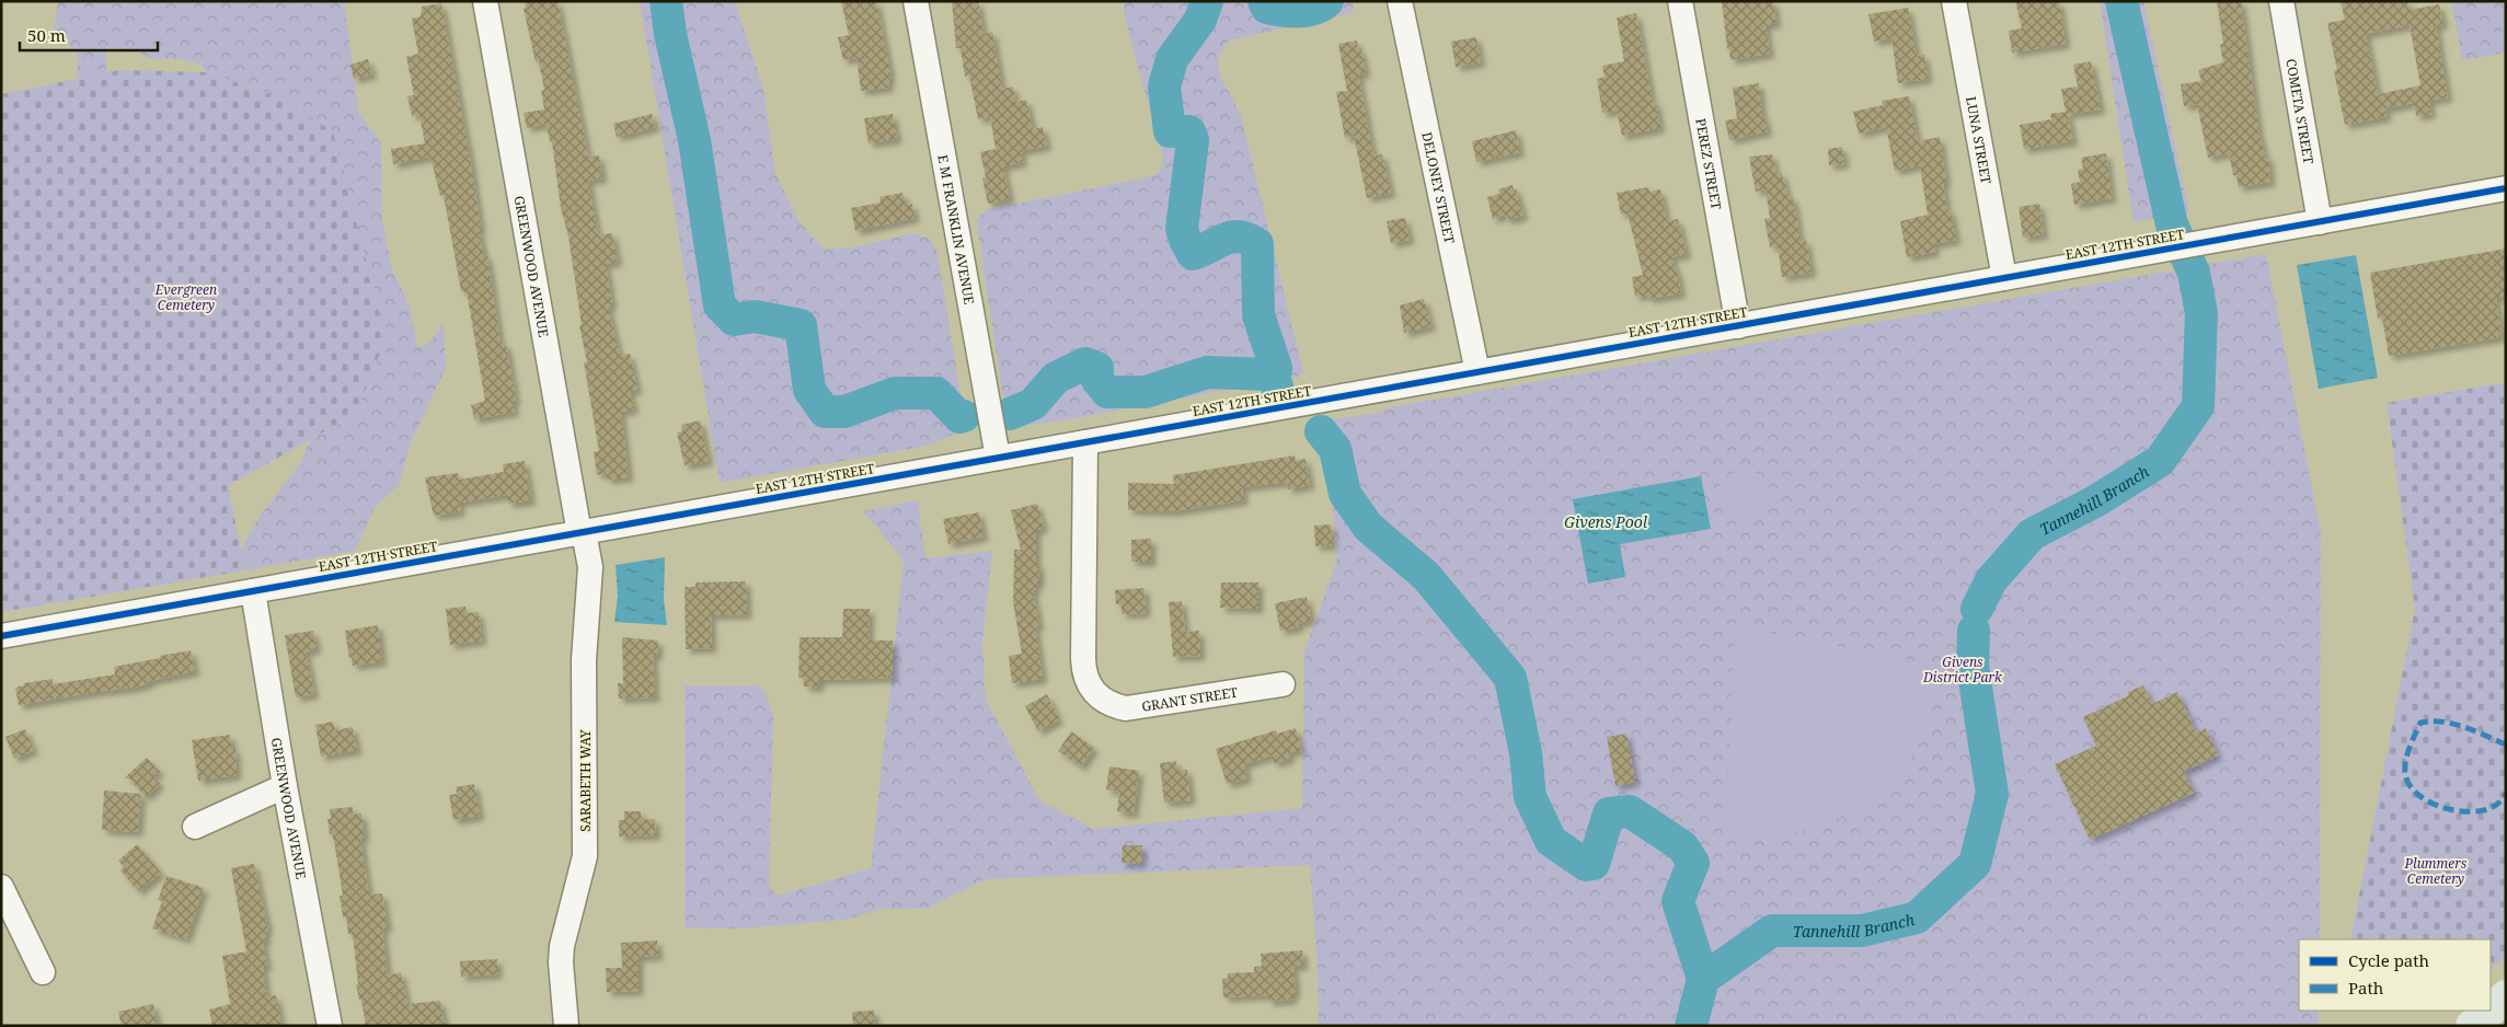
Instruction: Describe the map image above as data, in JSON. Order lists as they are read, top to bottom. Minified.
{"streets":{"street":["COMETA STREET","LUNA STREET","PEREZ STREET","DELONEY STREET","E M FRANKLIN AVENUE","EAST 12TH STREET","GREENWOOD AVENUE","GRANT STREET","SARABETH WAY"]},"crossings":[["COMETA STREET","EAST 12TH STREET"],["LUNA STREET","EAST 12TH STREET"],["PEREZ STREET","EAST 12TH STREET"],["DELONEY STREET","EAST 12TH STREET"],["E M FRANKLIN AVENUE","EAST 12TH STREET"],["EAST 12TH STREET","GREENWOOD AVENUE"],["EAST 12TH STREET","GRANT STREET"],["EAST 12TH STREET","SARABETH WAY"],["GREENWOOD AVENUE","SARABETH WAY"]],"water":["Tannehill Branch","Givens Pool"],"parks":["Evergreen Cemetery","Givens District Park","Plummers Cemetery"],"legend":["Cycle path","Path"],"scale_bar":"50 m"}
